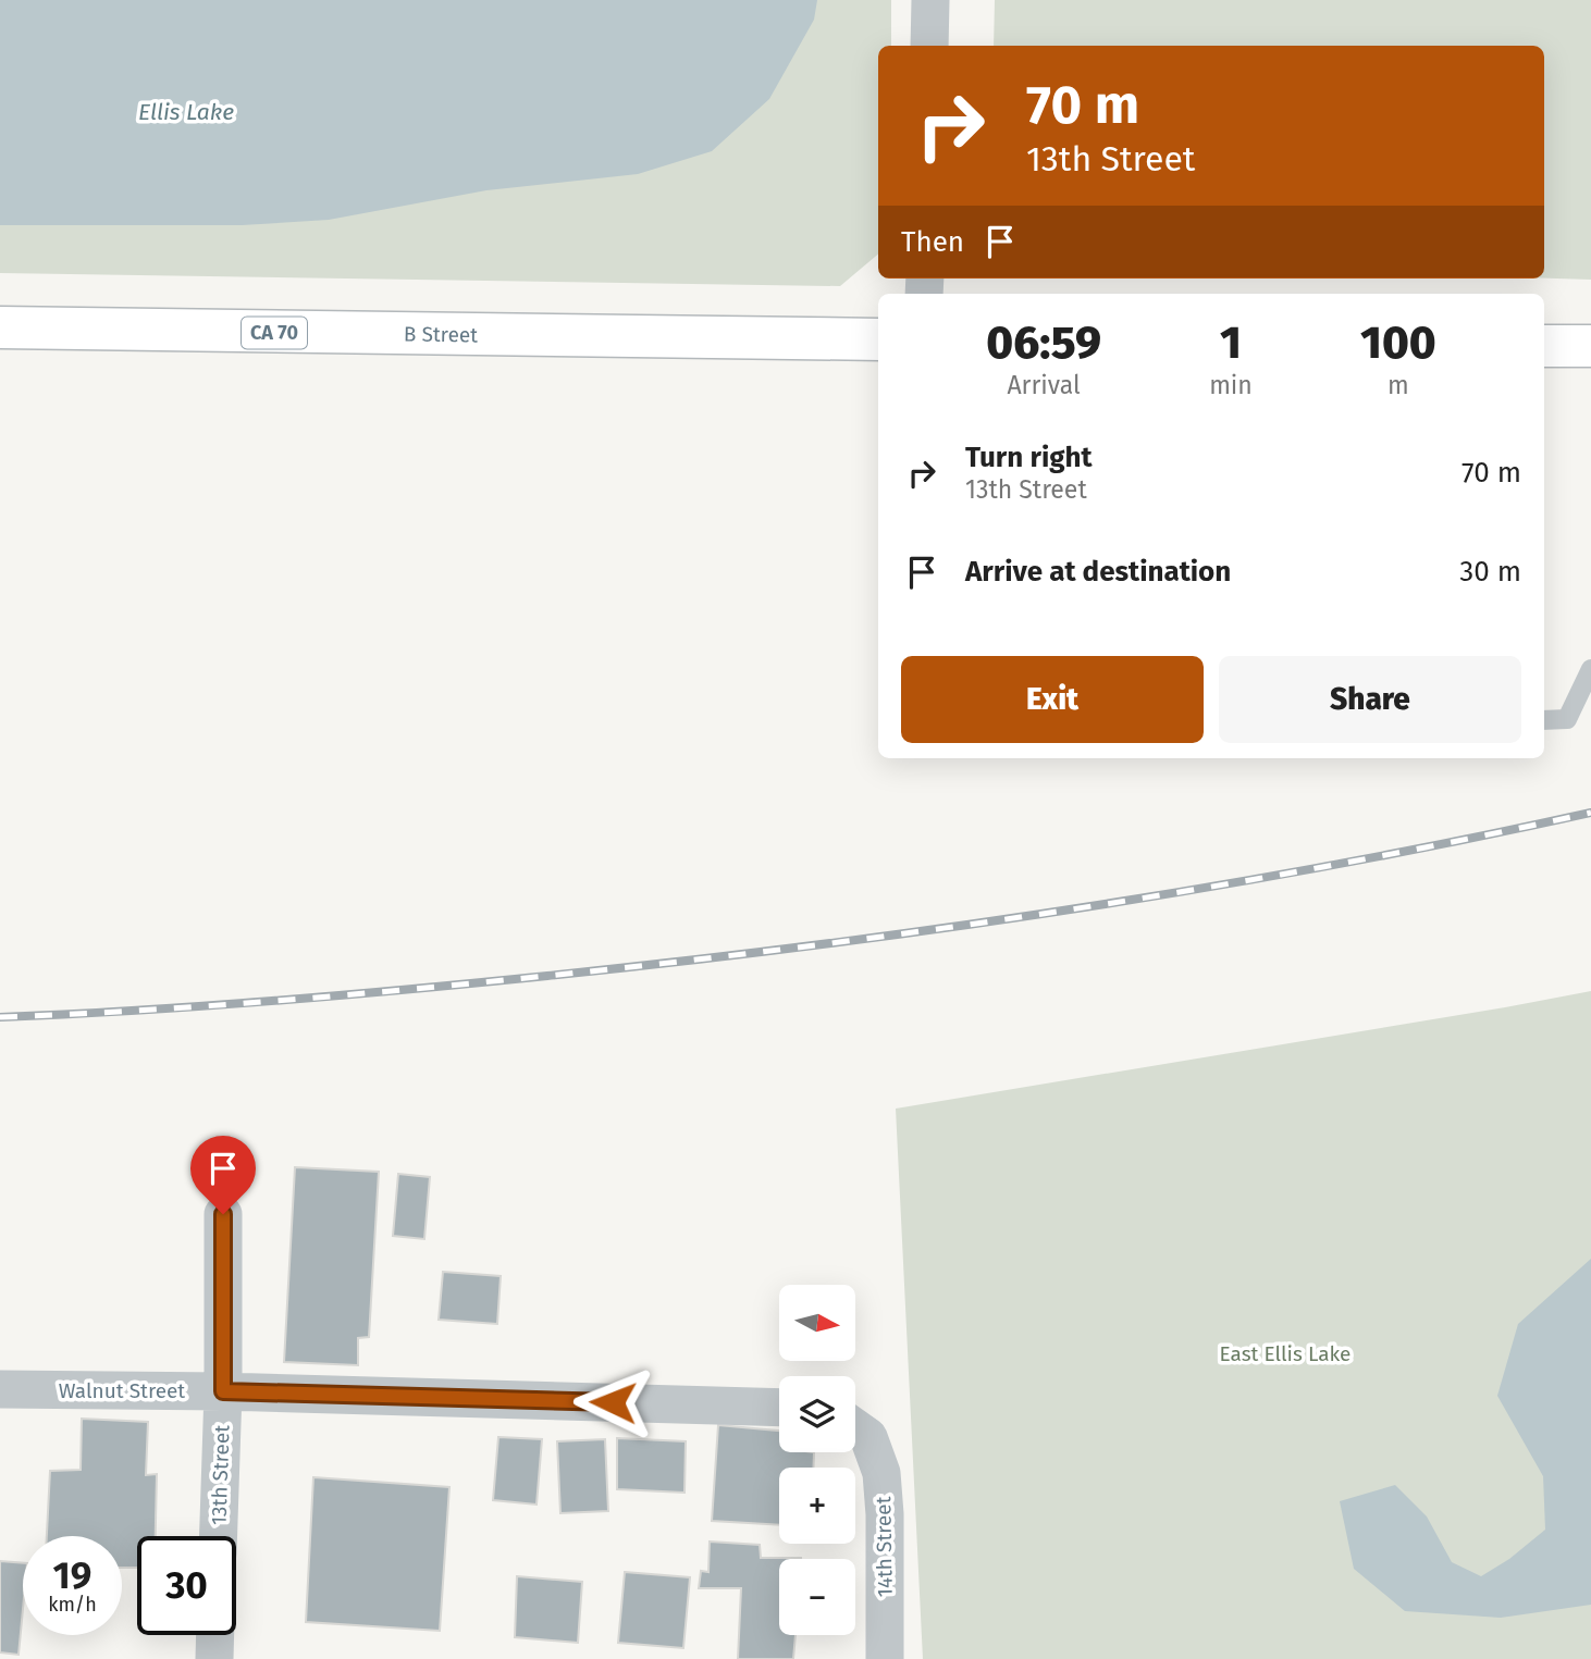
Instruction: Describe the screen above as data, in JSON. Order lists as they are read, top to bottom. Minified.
{"streets":{"highway":["CA 70","B Street"],"street":["Walnut Street","13th Street","14th Street"]},"crossings":[["Walnut Street","13th Street"]],"water":["Ellis Lake"],"parks":["East Ellis Lake"],"north":"right","page":{"turn":["70 m","13th Street"],"then":"Then","eta":["06:59","Arrival","1","min","100","m"],"list":[{"name":"Turn right","note":"13th Street","value":"70 m"},{"name":"Arrive at destination","value":"30 m"}],"buttons":["Exit","Share"],"map_buttons":["+","−"],"speed":"19 km/h","limit":"30"}}
